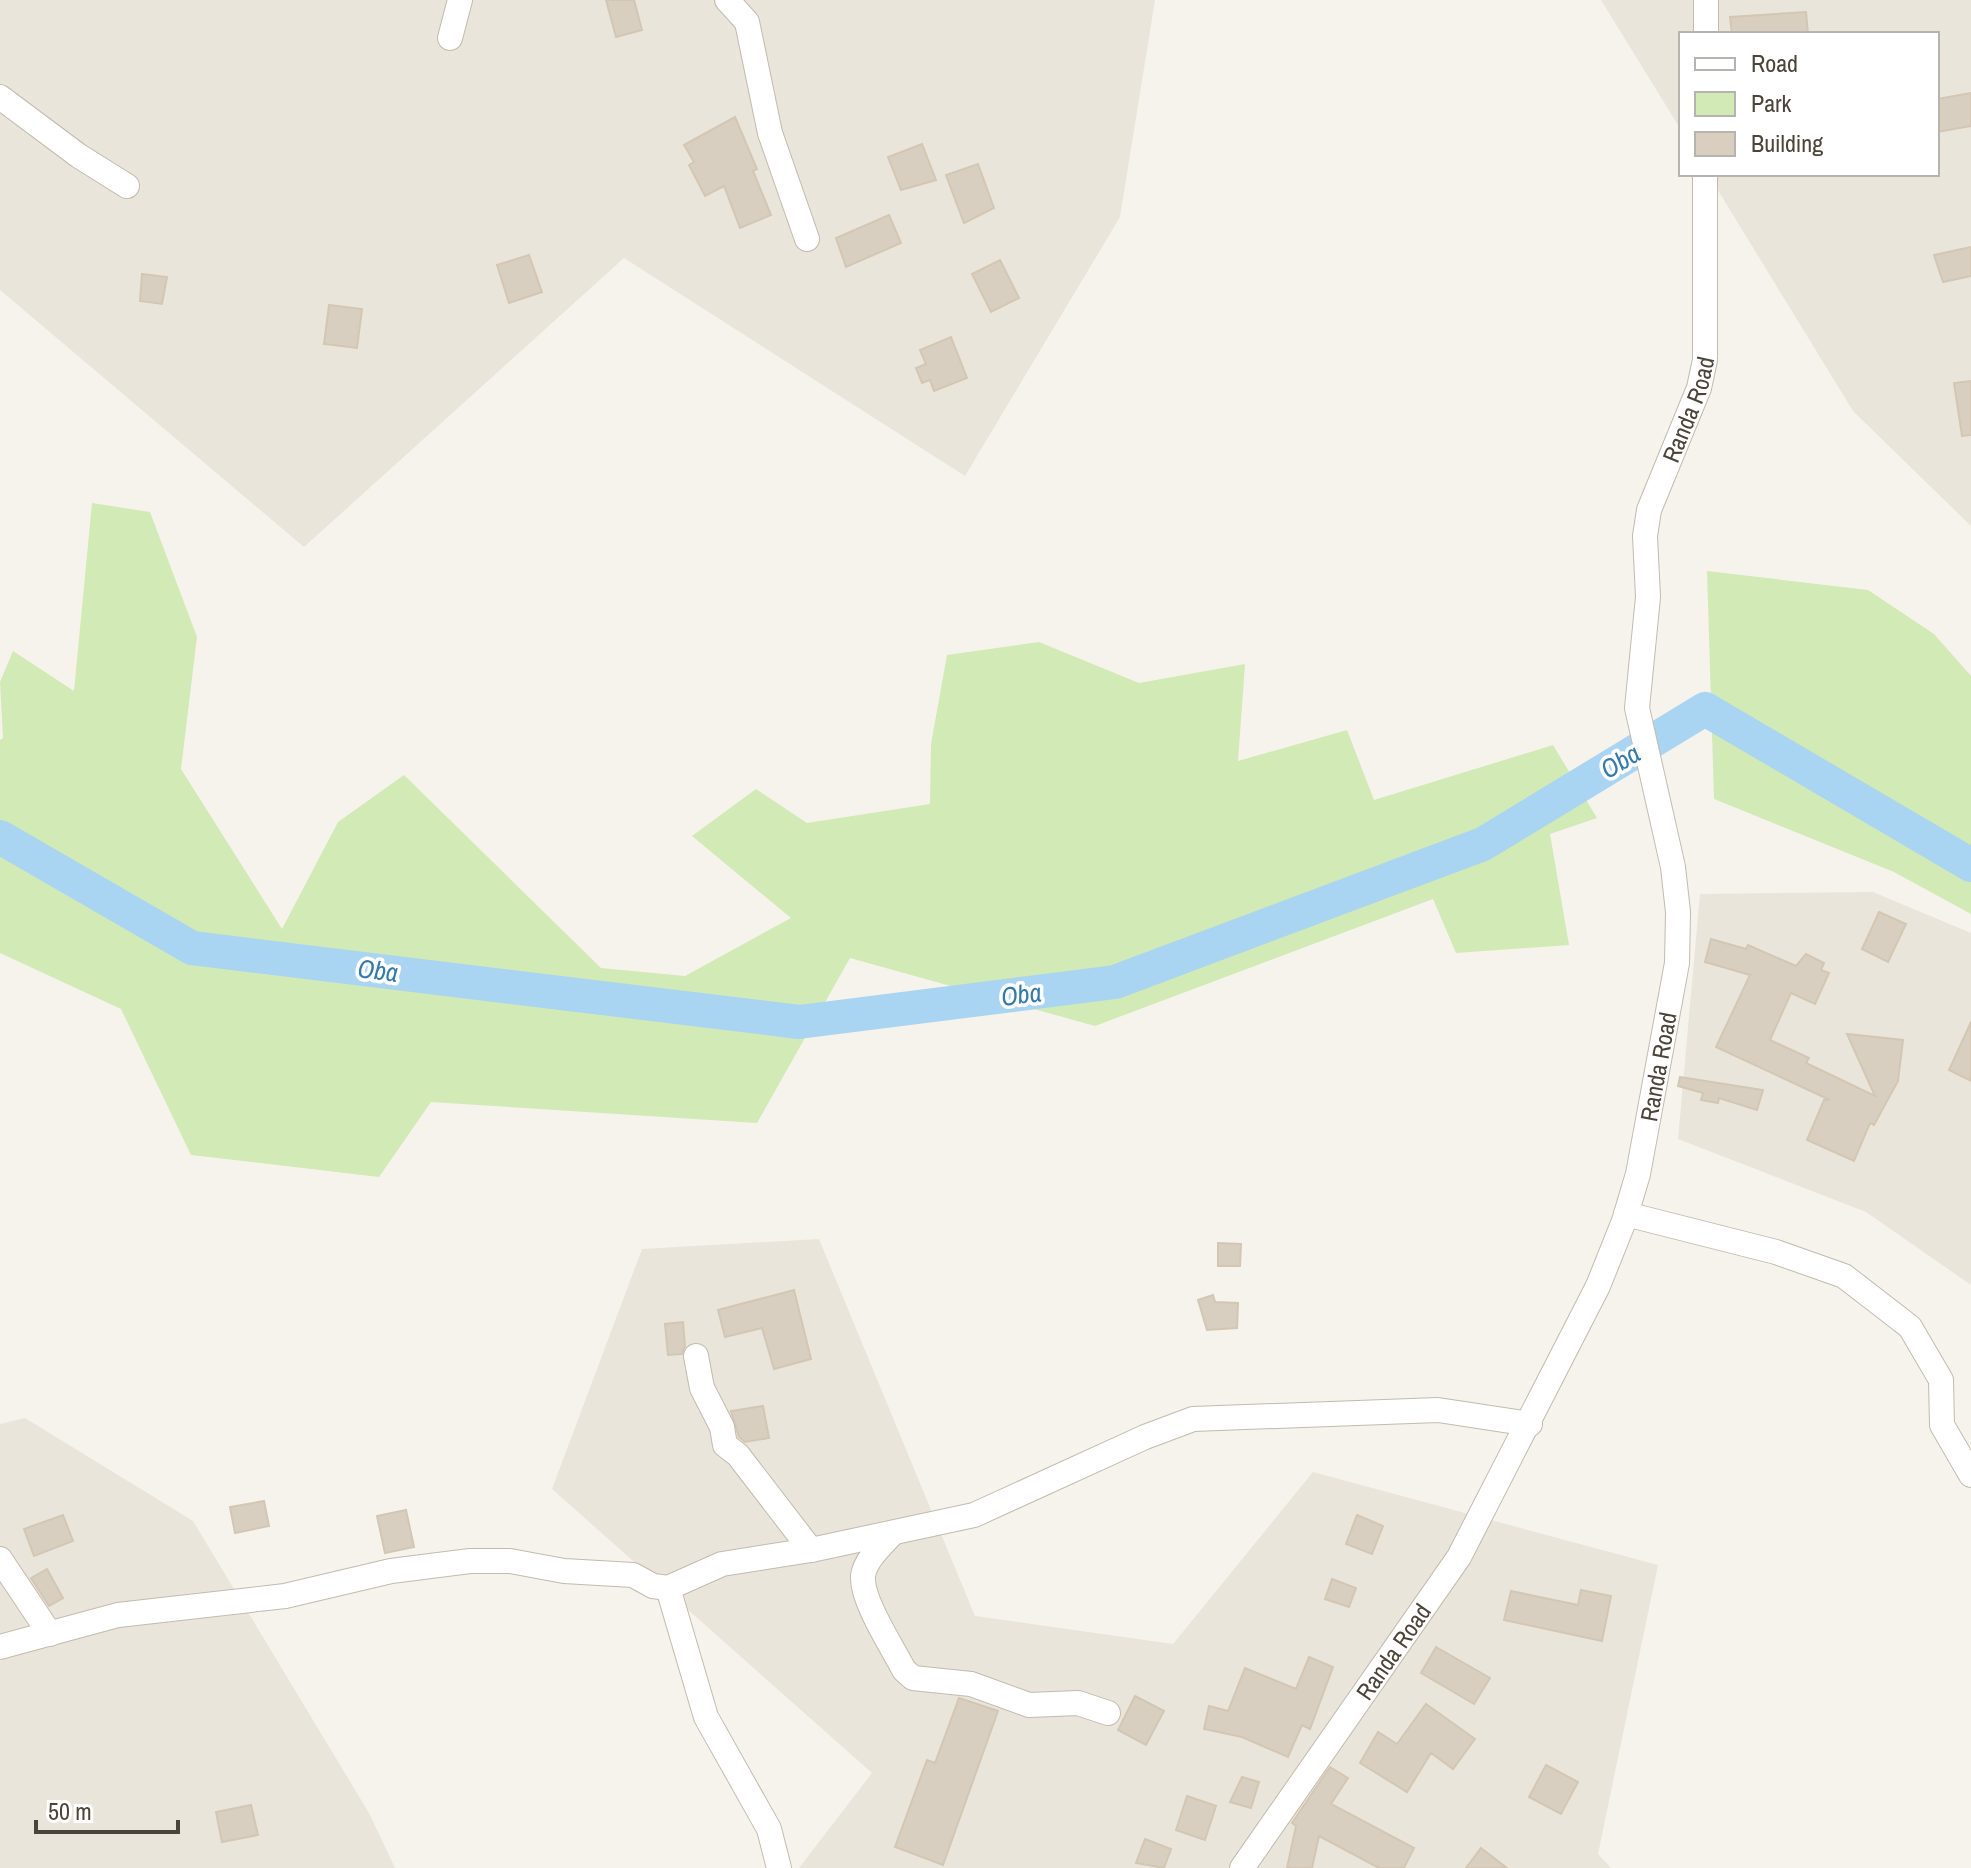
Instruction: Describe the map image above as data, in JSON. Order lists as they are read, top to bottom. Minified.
{"streets":{"street":["Randa Road"]},"water":["Oba"],"legend":["Road","Park","Building"],"scale_bar":"50 m"}
